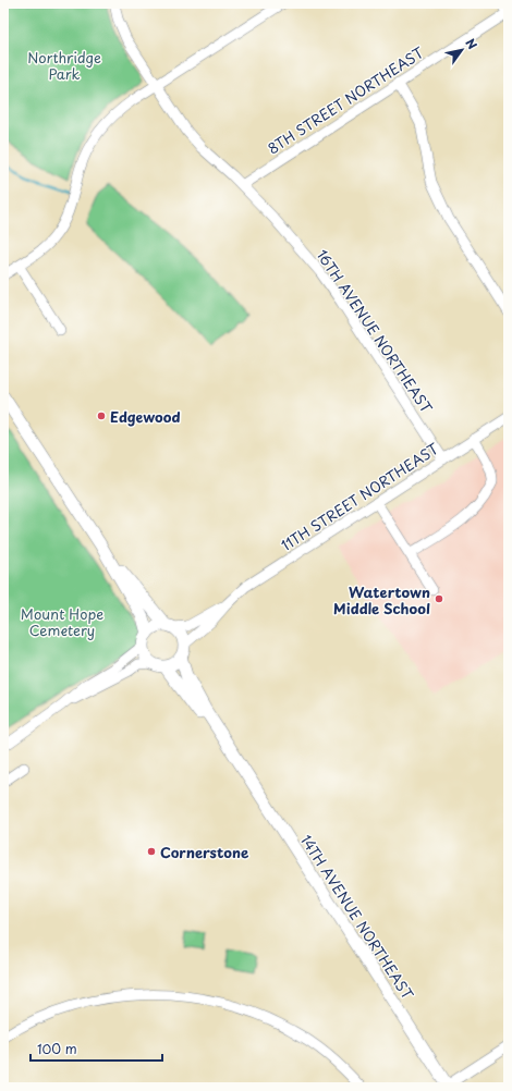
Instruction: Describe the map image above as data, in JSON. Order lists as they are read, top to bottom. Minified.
{"streets":{"main road":["14TH AVENUE NORTHEAST"],"street":["8TH STREET NORTHEAST","16TH AVENUE NORTHEAST","11TH STREET NORTHEAST"]},"crossings":[["8TH STREET NORTHEAST","16TH AVENUE NORTHEAST"],["16TH AVENUE NORTHEAST","11TH STREET NORTHEAST"],["11TH STREET NORTHEAST","14TH AVENUE NORTHEAST"]],"parks":["Northridge Park","Mount Hope Cemetery"],"places":["Edgewood","Watertown Middle School","Cornerstone"],"scale_bar":"100 m","north":"top right"}
